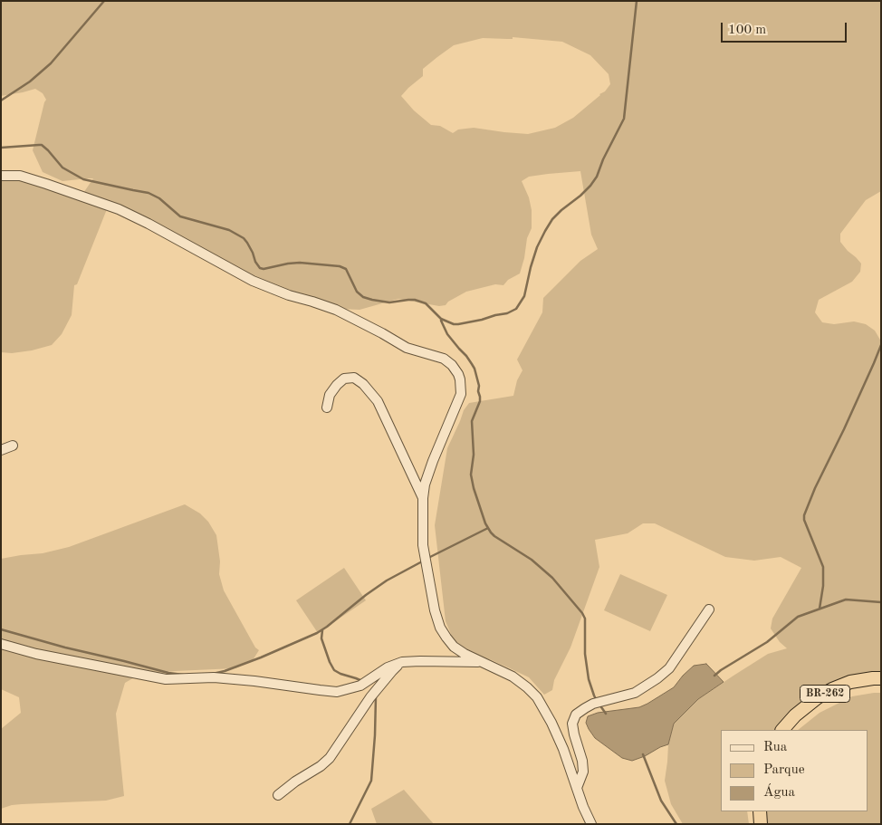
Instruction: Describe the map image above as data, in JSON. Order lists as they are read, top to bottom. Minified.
{"streets":{"highway":["BR-262"]},"legend":["Rua","Parque","Água"],"scale_bar":"100 m"}
